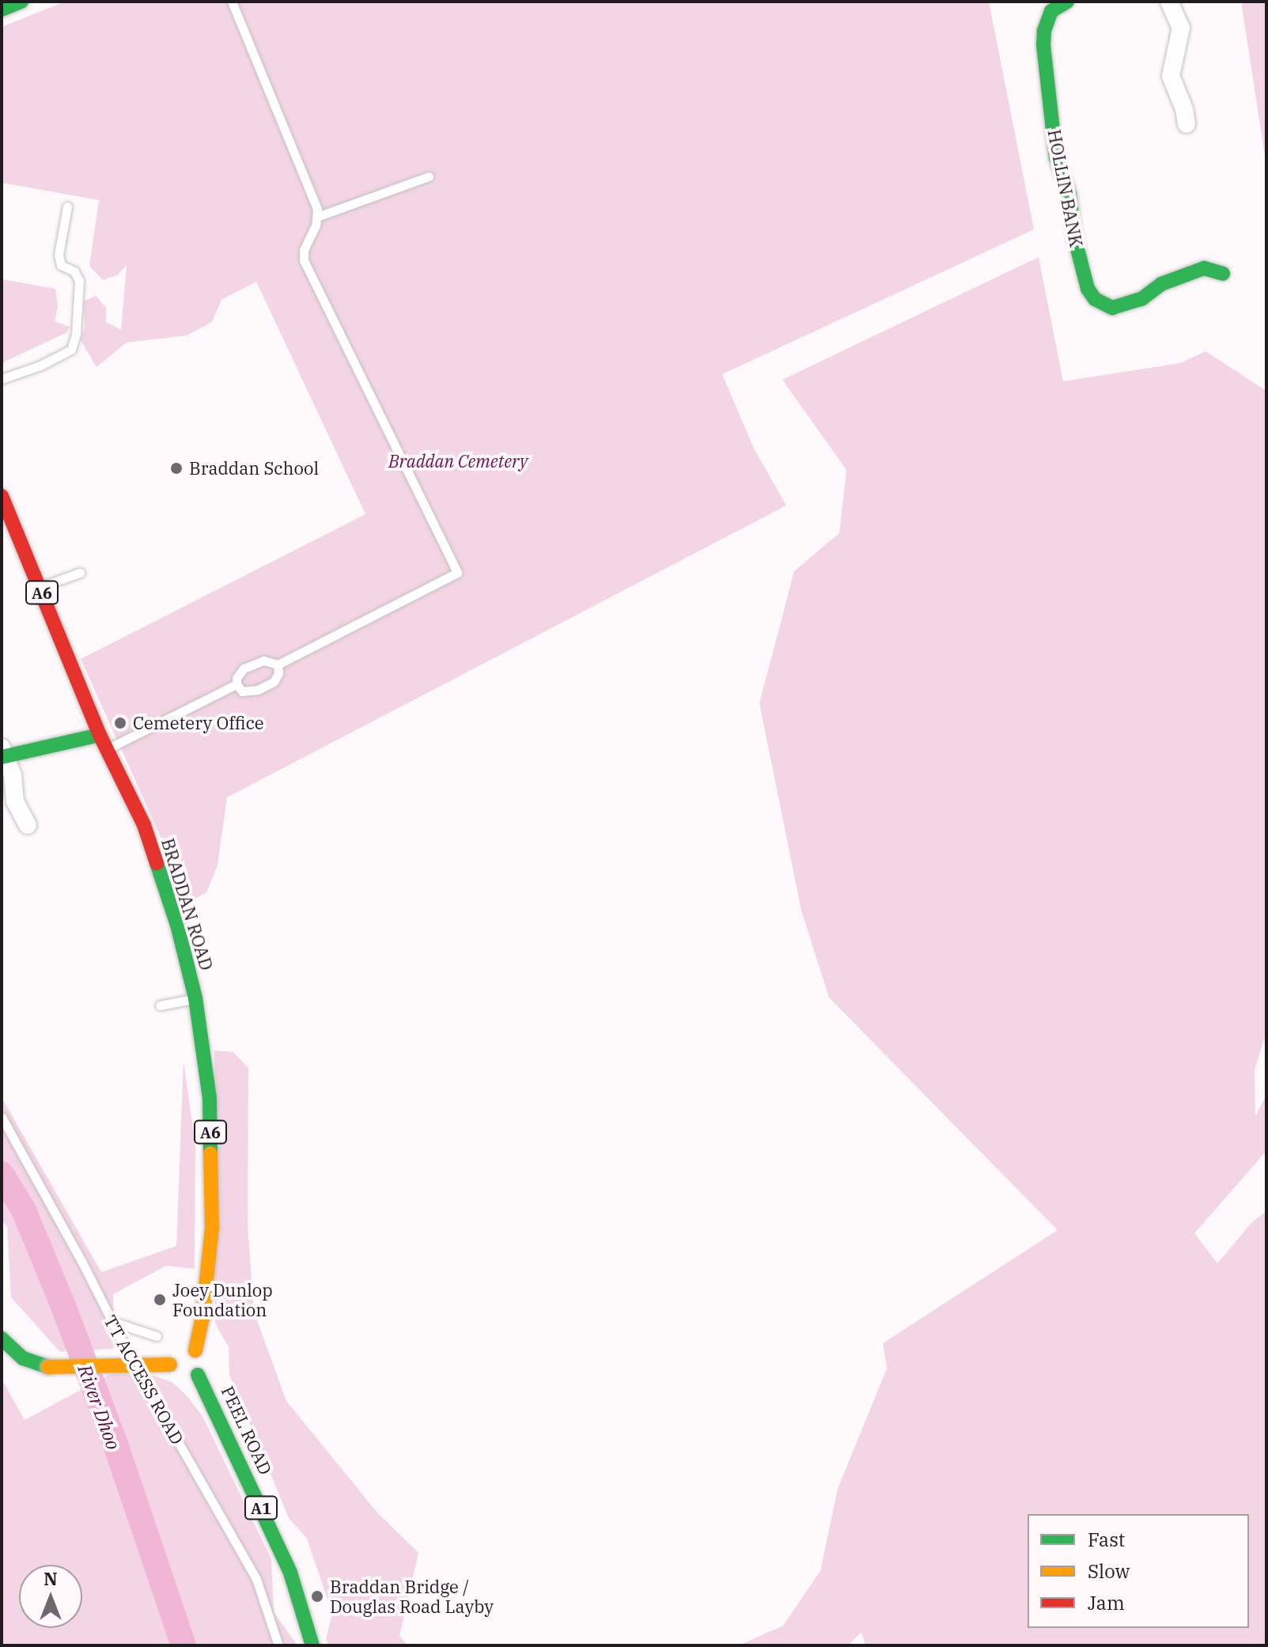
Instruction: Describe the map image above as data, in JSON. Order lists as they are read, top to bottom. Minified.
{"streets":{"main road":["HOLLIN BANK","A6","BRADDAN ROAD","PEEL ROAD","A1"],"lane":["TT ACCESS ROAD"]},"crossings":[["BRADDAN ROAD","PEEL ROAD"]],"water":["River Dhoo"],"parks":["Braddan Cemetery"],"places":["Braddan School","Cemetery Office","Joey Dunlop Foundation","Braddan Bridge / Douglas Road Layby"],"legend":["Fast","Slow","Jam"],"north":"top"}
